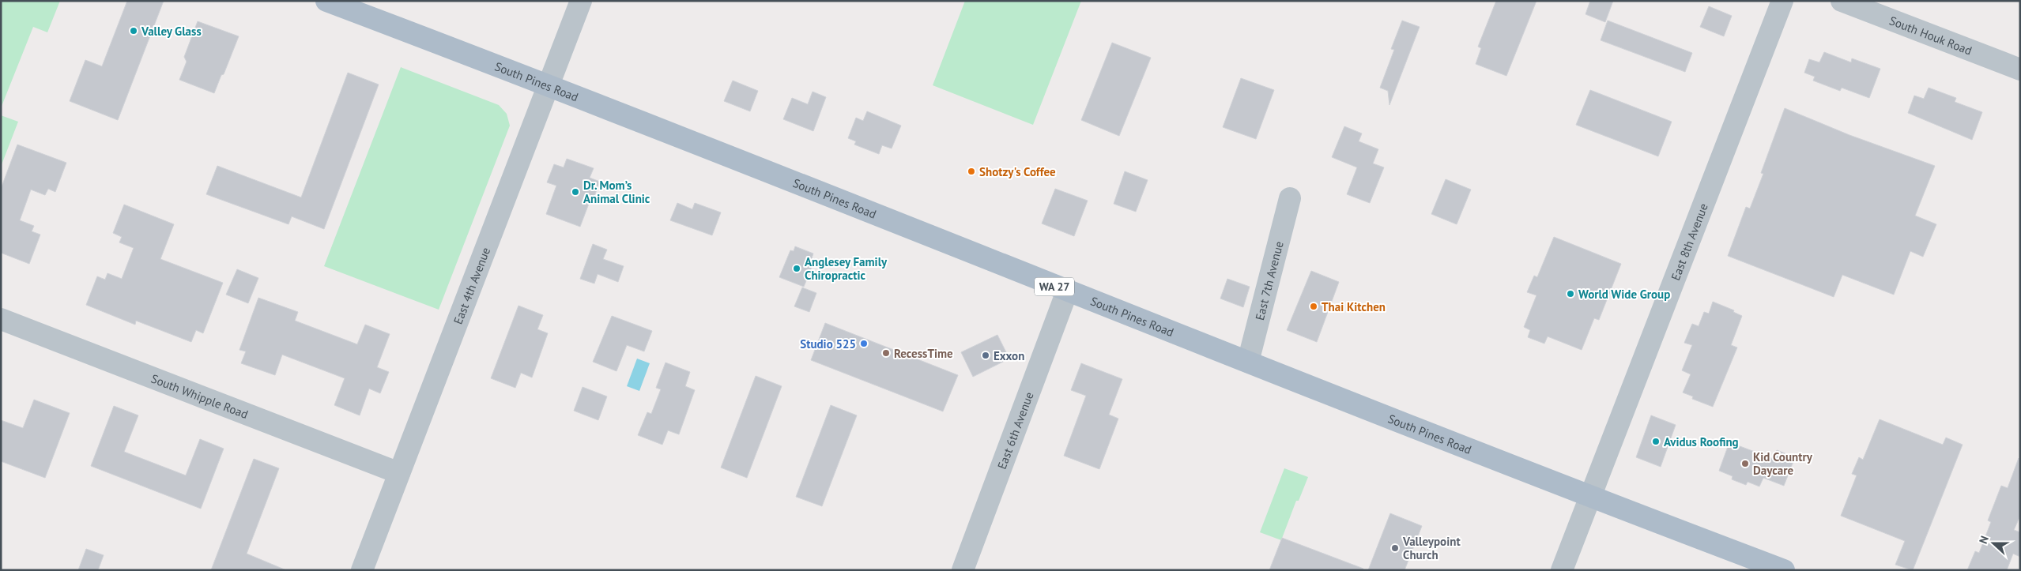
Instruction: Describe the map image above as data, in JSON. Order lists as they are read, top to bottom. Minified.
{"streets":{"main road":["South Pines Road","WA 27"],"street":["South Houk Road","East 8th Avenue","East 7th Avenue","East 4th Avenue","South Whipple Road","East 6th Avenue"]},"crossings":[["South Pines Road","East 8th Avenue"],["South Pines Road","East 7th Avenue"],["South Pines Road","East 4th Avenue"],["South Pines Road","East 6th Avenue"],["East 4th Avenue","South Whipple Road"]],"places":["Valley Glass","Shotzy's Coffee","Dr. Mom’s Animal Clinic","Anglesey Family Chiropractic","World Wide Group","Thai Kitchen","Studio 525","RecessTime","Exxon","Avidus Roofing","Kid Country Daycare","Valleypoint Church"],"north":"left"}
